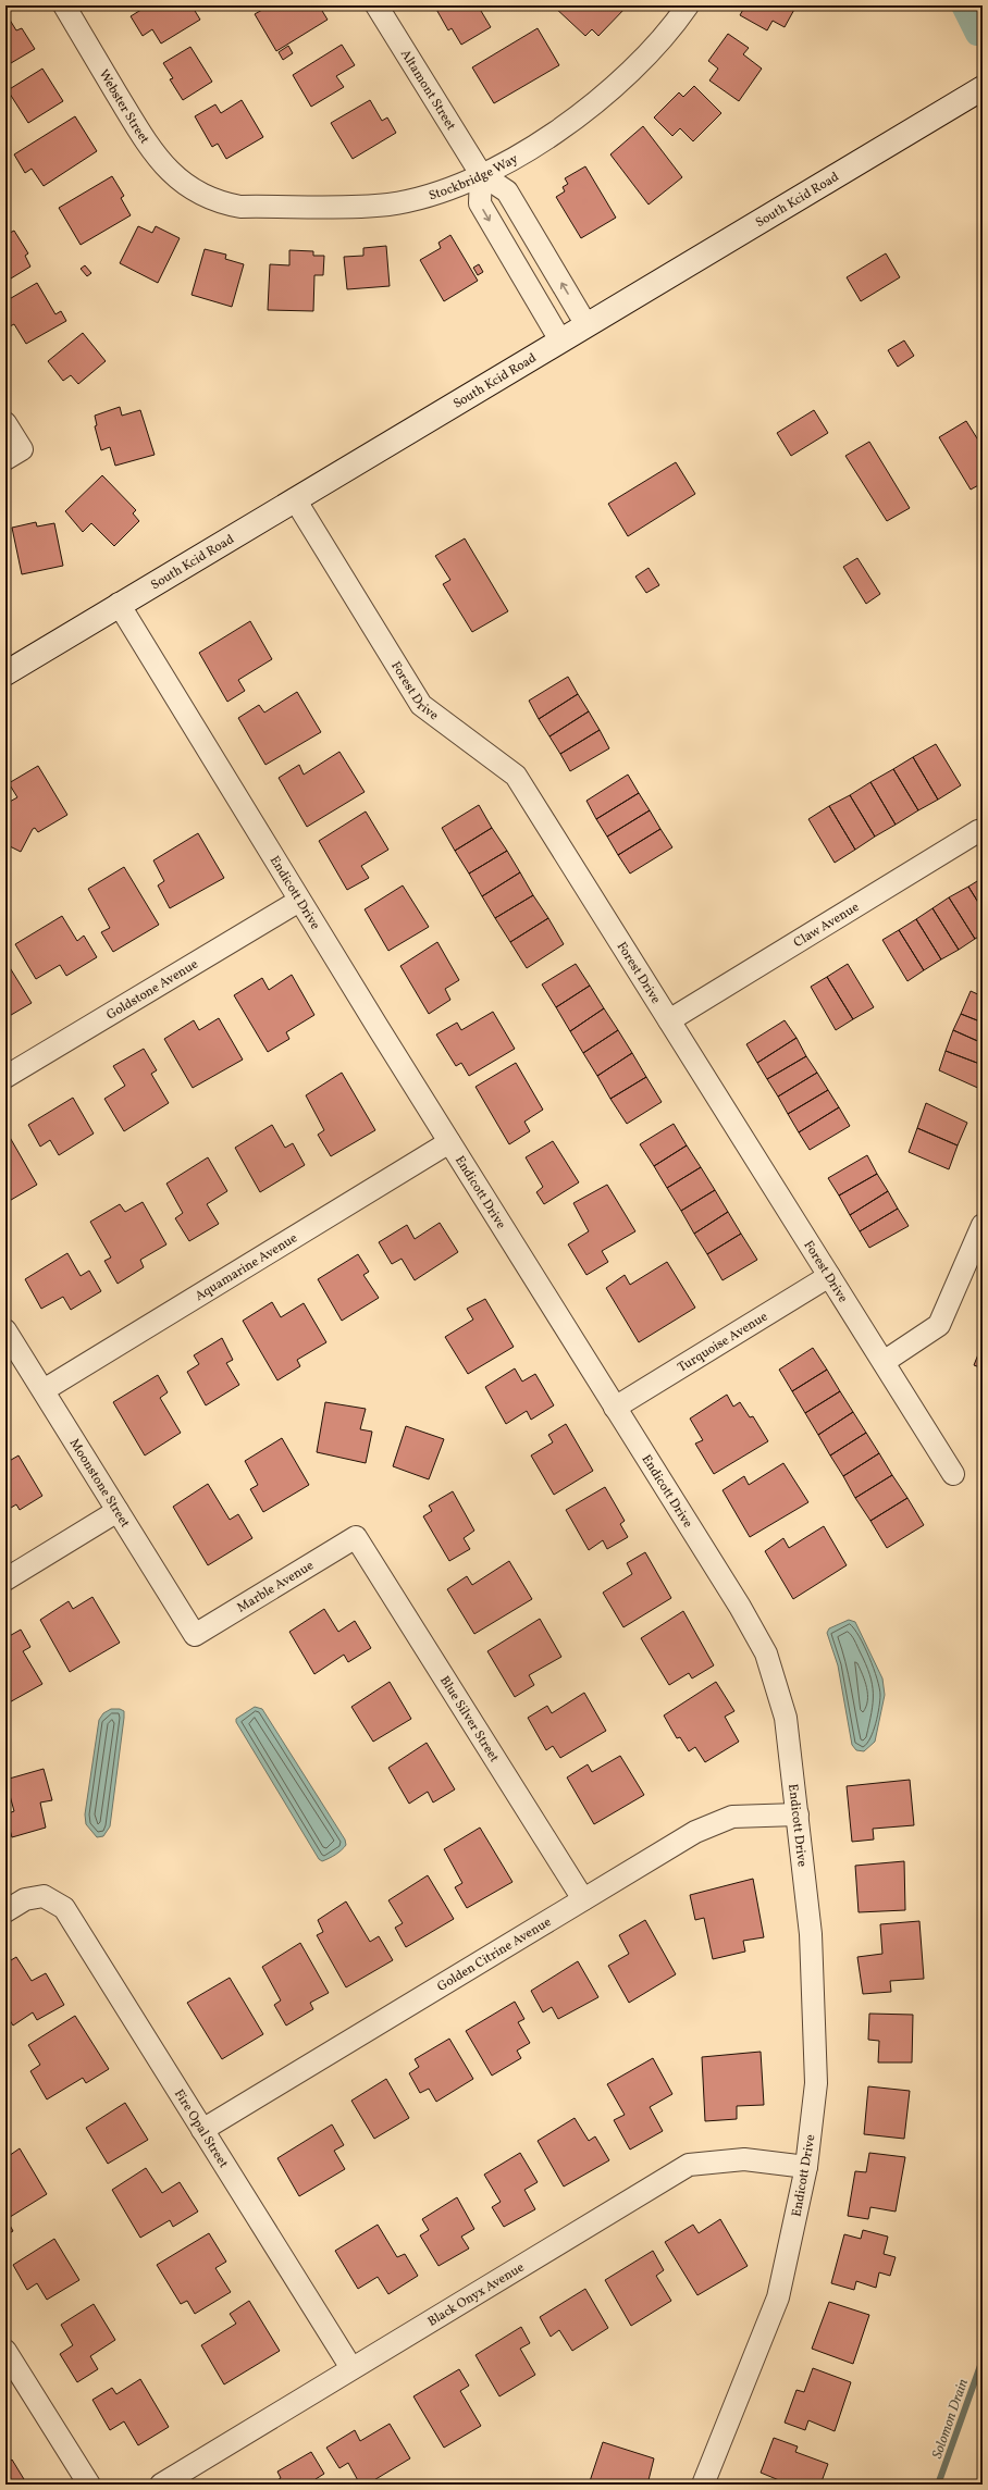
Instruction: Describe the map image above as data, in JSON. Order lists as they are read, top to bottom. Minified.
{"streets":{"street":["Altamont Street","Webster Street","Stockbridge Way","South Kcid Road","Forest Drive","Endicott Drive","Claw Avenue","Goldstone Avenue","Aquamarine Avenue","Turquoise Avenue","Moonstone Street","Marble Avenue","Blue Silver Street","Golden Citrine Avenue","Fire Opal Street","Black Onyx Avenue"]},"crossings":[["Altamont Street","Stockbridge Way"],["Altamont Street","South Kcid Road"],["Webster Street","Stockbridge Way"],["South Kcid Road","Forest Drive"],["South Kcid Road","Endicott Drive"],["Forest Drive","Claw Avenue"],["Forest Drive","Turquoise Avenue"],["Endicott Drive","Goldstone Avenue"],["Endicott Drive","Aquamarine Avenue"],["Endicott Drive","Turquoise Avenue"],["Endicott Drive","Golden Citrine Avenue"],["Endicott Drive","Black Onyx Avenue"],["Aquamarine Avenue","Moonstone Street"],["Moonstone Street","Marble Avenue"],["Marble Avenue","Blue Silver Street"],["Blue Silver Street","Golden Citrine Avenue"],["Golden Citrine Avenue","Fire Opal Street"],["Fire Opal Street","Black Onyx Avenue"]],"water":["Solomon Drain"]}
